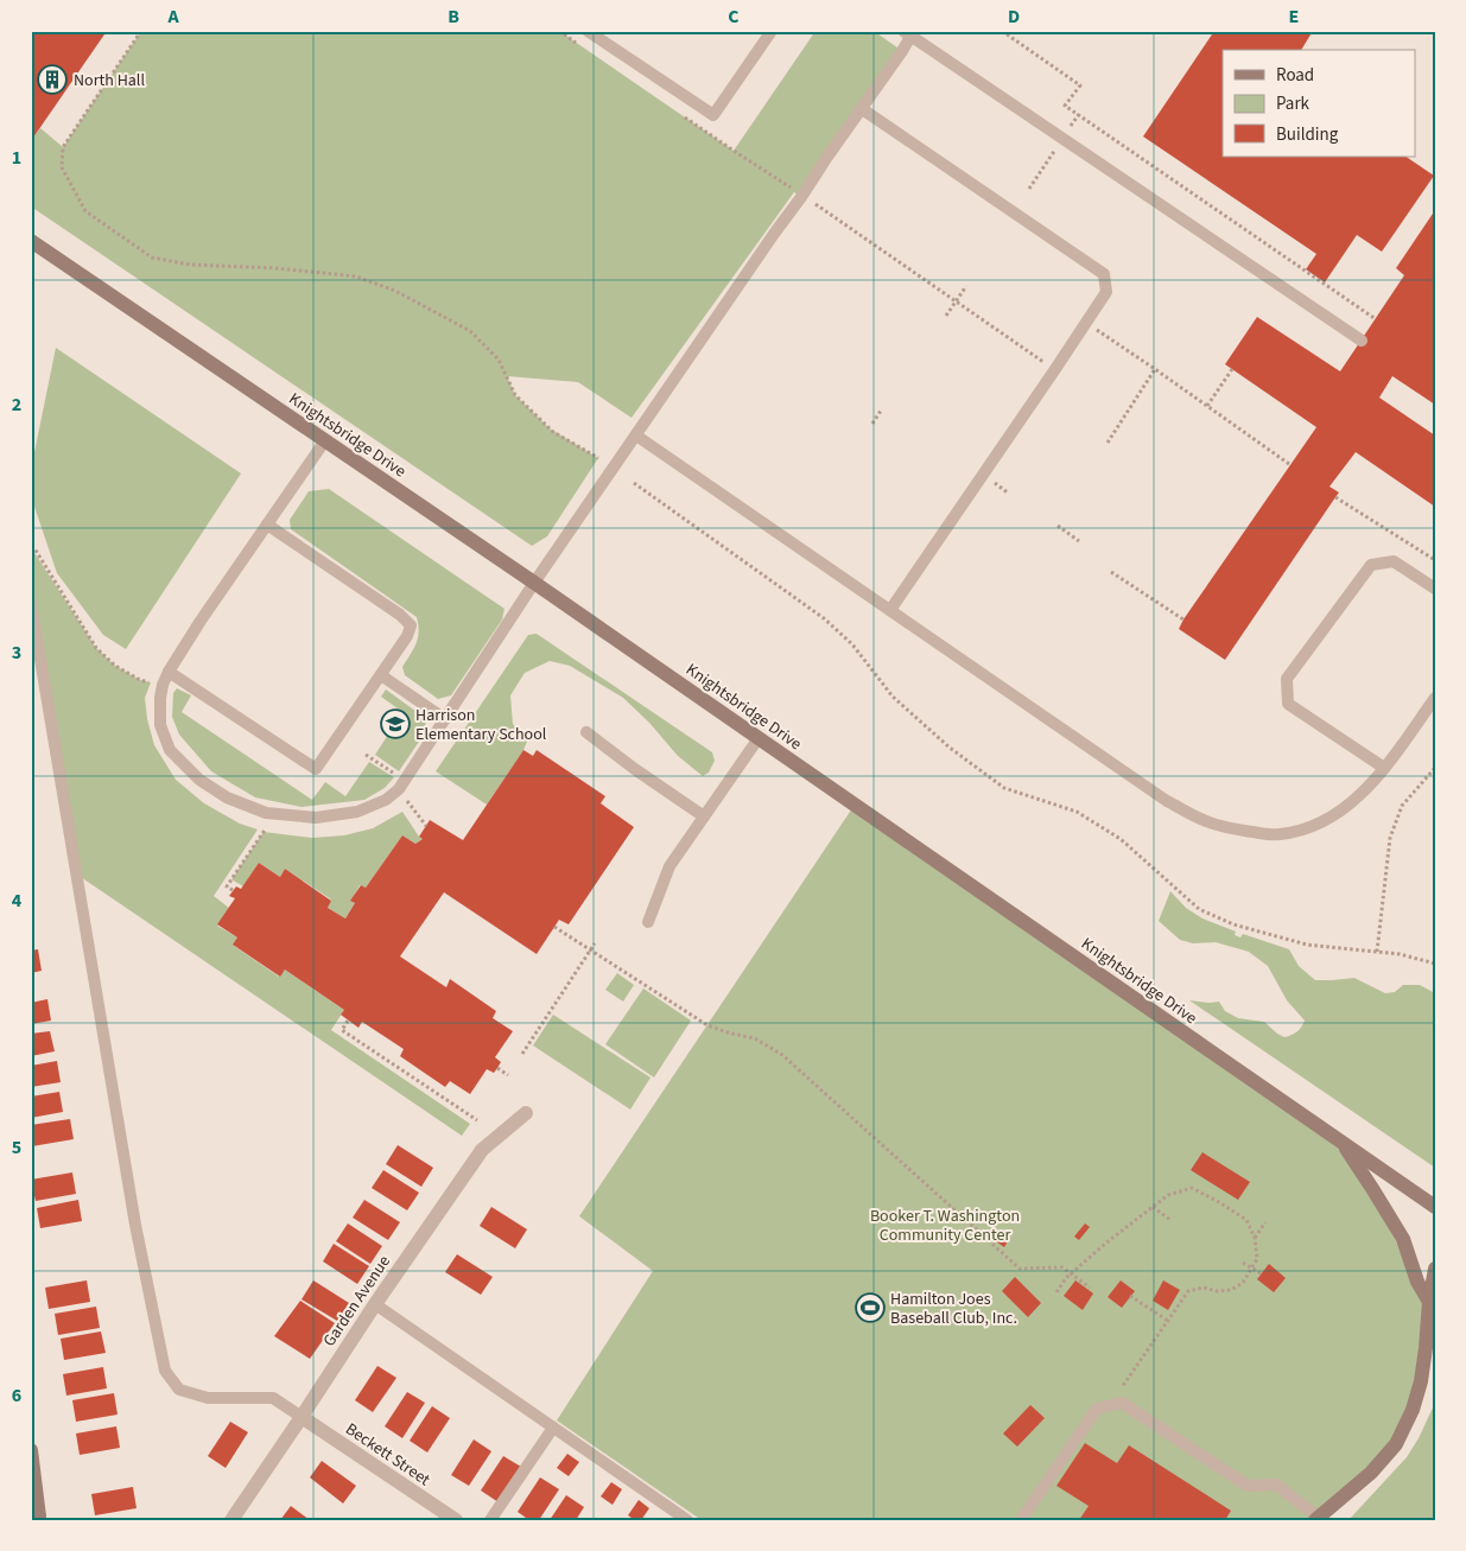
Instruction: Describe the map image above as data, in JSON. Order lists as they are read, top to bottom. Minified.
{"streets":{"street":["Knightsbridge Drive","Garden Avenue","Beckett Street"]},"crossings":[["Garden Avenue","Beckett Street"]],"parks":["Booker T. Washington Community Center"],"places":{"building":["North Hall"],"school or university":["Harrison Elementary School"],"sports":["Hamilton Joes Baseball Club, Inc."]},"legend":["Road","Park","Building"],"grid":{"columns":["A","B","C","D","E"],"rows":["1","2","3","4","5","6"]}}
